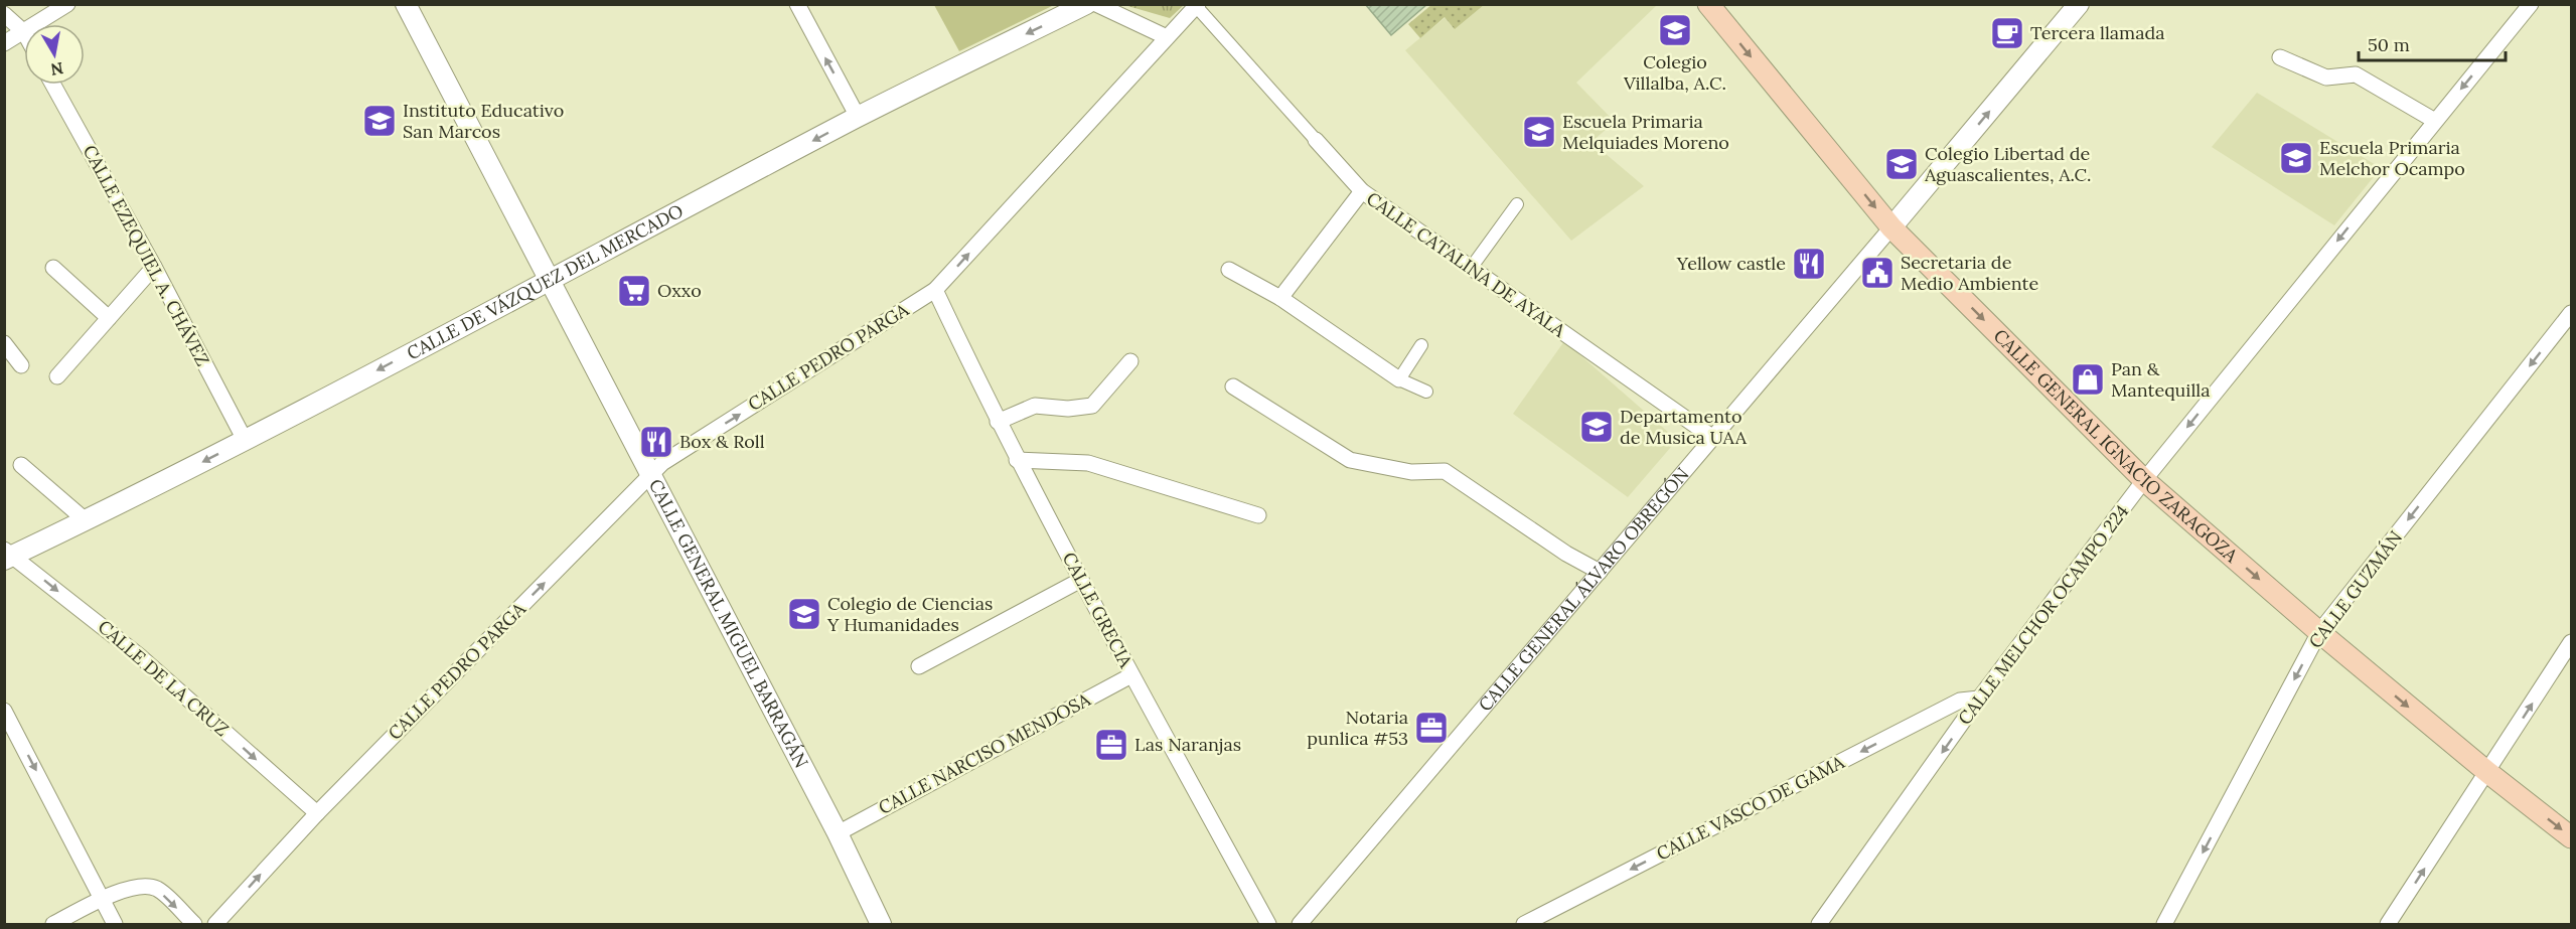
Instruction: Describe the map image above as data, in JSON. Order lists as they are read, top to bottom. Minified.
{"streets":{"main road":["CALLE GENERAL IGNACIO ZARAGOZA"],"street":["CALLE EZEQUIEL A. CHÁVEZ","CALLE CATALINA DE AYALA","CALLE DE VÁZQUEZ DEL MERCADO","CALLE PEDRO PARGA","CALLE GENERAL ÁLVARO OBREGÓN","CALLE GUZMÁN","CALLE GRECIA","CALLE MELCHOR OCAMPO 224","CALLE GENERAL MIGUEL BARRAGÁN","CALLE DE LA CRUZ","CALLE NARCISO MENDOSA","CALLE VASCO DE GAMA"]},"crossings":[["CALLE EZEQUIEL A. CHÁVEZ","CALLE DE VÁZQUEZ DEL MERCADO"],["CALLE CATALINA DE AYALA","CALLE PEDRO PARGA"],["CALLE CATALINA DE AYALA","CALLE GENERAL ÁLVARO OBREGÓN"],["CALLE DE VÁZQUEZ DEL MERCADO","CALLE GENERAL MIGUEL BARRAGÁN"],["CALLE DE VÁZQUEZ DEL MERCADO","CALLE DE LA CRUZ"],["CALLE PEDRO PARGA","CALLE GRECIA"],["CALLE PEDRO PARGA","CALLE GENERAL MIGUEL BARRAGÁN"],["CALLE PEDRO PARGA","CALLE DE LA CRUZ"],["CALLE GENERAL IGNACIO ZARAGOZA","CALLE GENERAL ÁLVARO OBREGÓN"],["CALLE GENERAL IGNACIO ZARAGOZA","CALLE GUZMÁN"],["CALLE GENERAL IGNACIO ZARAGOZA","CALLE MELCHOR OCAMPO 224"],["CALLE GRECIA","CALLE NARCISO MENDOSA"],["CALLE MELCHOR OCAMPO 224","CALLE VASCO DE GAMA"],["CALLE GENERAL MIGUEL BARRAGÁN","CALLE NARCISO MENDOSA"]],"one_way":["CALLE DE VÁZQUEZ DEL MERCADO","CALLE PEDRO PARGA","CALLE GENERAL IGNACIO ZARAGOZA","CALLE GUZMÁN","CALLE MELCHOR OCAMPO 224","CALLE DE LA CRUZ","CALLE VASCO DE GAMA"],"places":{"school or university":["Colegio Villalba, A.C.","Instituto Educativo San Marcos","Escuela Primaria Melquiades Moreno","Escuela Primaria Melchor Ocampo","Colegio Libertad de Aguascalientes, A.C.","Departamento de Musica UAA","Colegio de Ciencias Y Humanidades"],"cafe":["Tercera llamada"],"restaurant":["Yellow castle","Box & Roll"],"public building":["Secretaria de Medio Ambiente"],"supermarket":["Oxxo"],"shop":["Pan & Mantequilla"],"office":["Notaria punlica #53","Las Naranjas"]},"scale_bar":"50 m","north":"bottom"}
